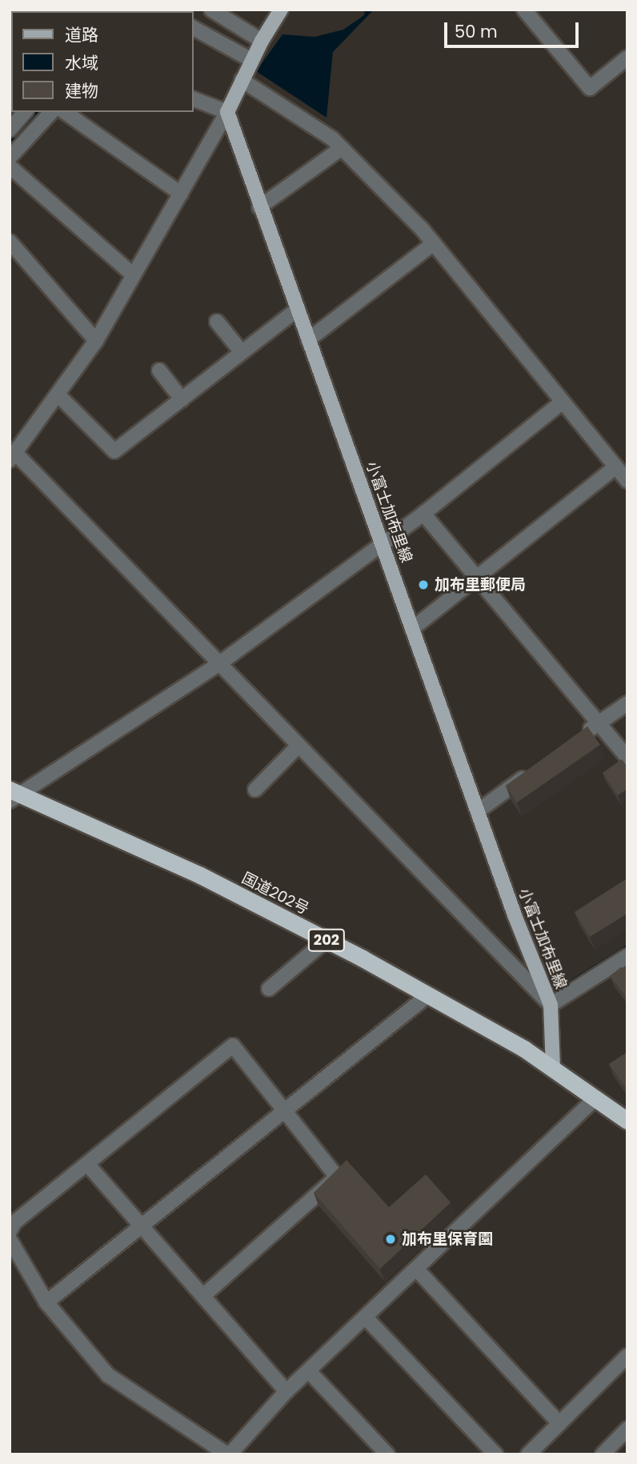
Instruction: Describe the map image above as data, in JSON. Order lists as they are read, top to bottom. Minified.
{"streets":{"highway":["国道202号","202"],"main road":["小富士加布里線"]},"crossings":[["小富士加布里線","国道202号"]],"places":["加布里郵便局","加布里保育園"],"legend":["道路","水域","建物"],"scale_bar":"50 m"}
